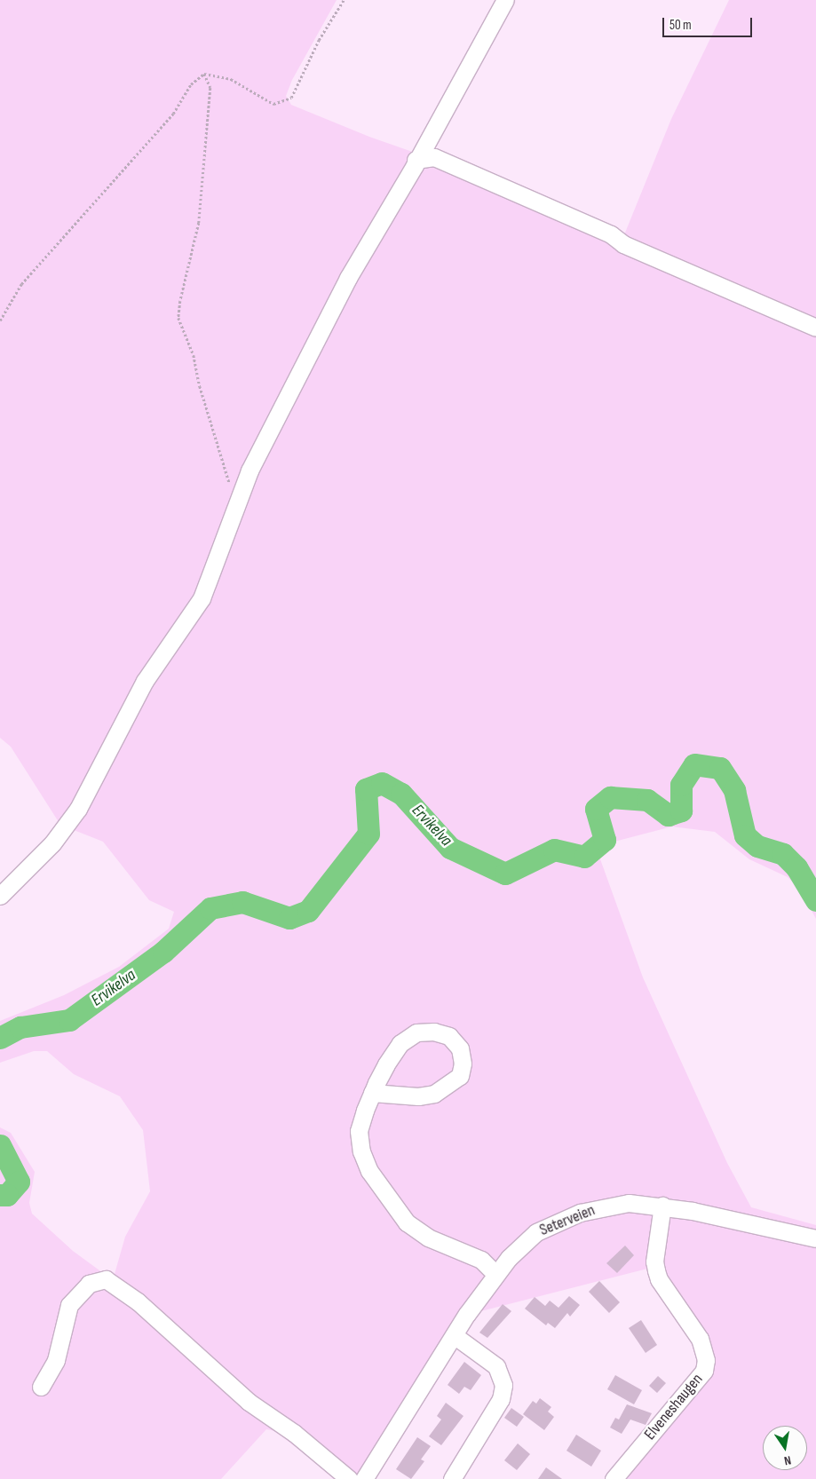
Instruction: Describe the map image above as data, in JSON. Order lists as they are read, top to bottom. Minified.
{"streets":{"street":["Seterveien","Elveneshaugen"]},"crossings":[["Seterveien","Elveneshaugen"]],"water":["Ervikelva"],"scale_bar":"50 m","north":"bottom"}
